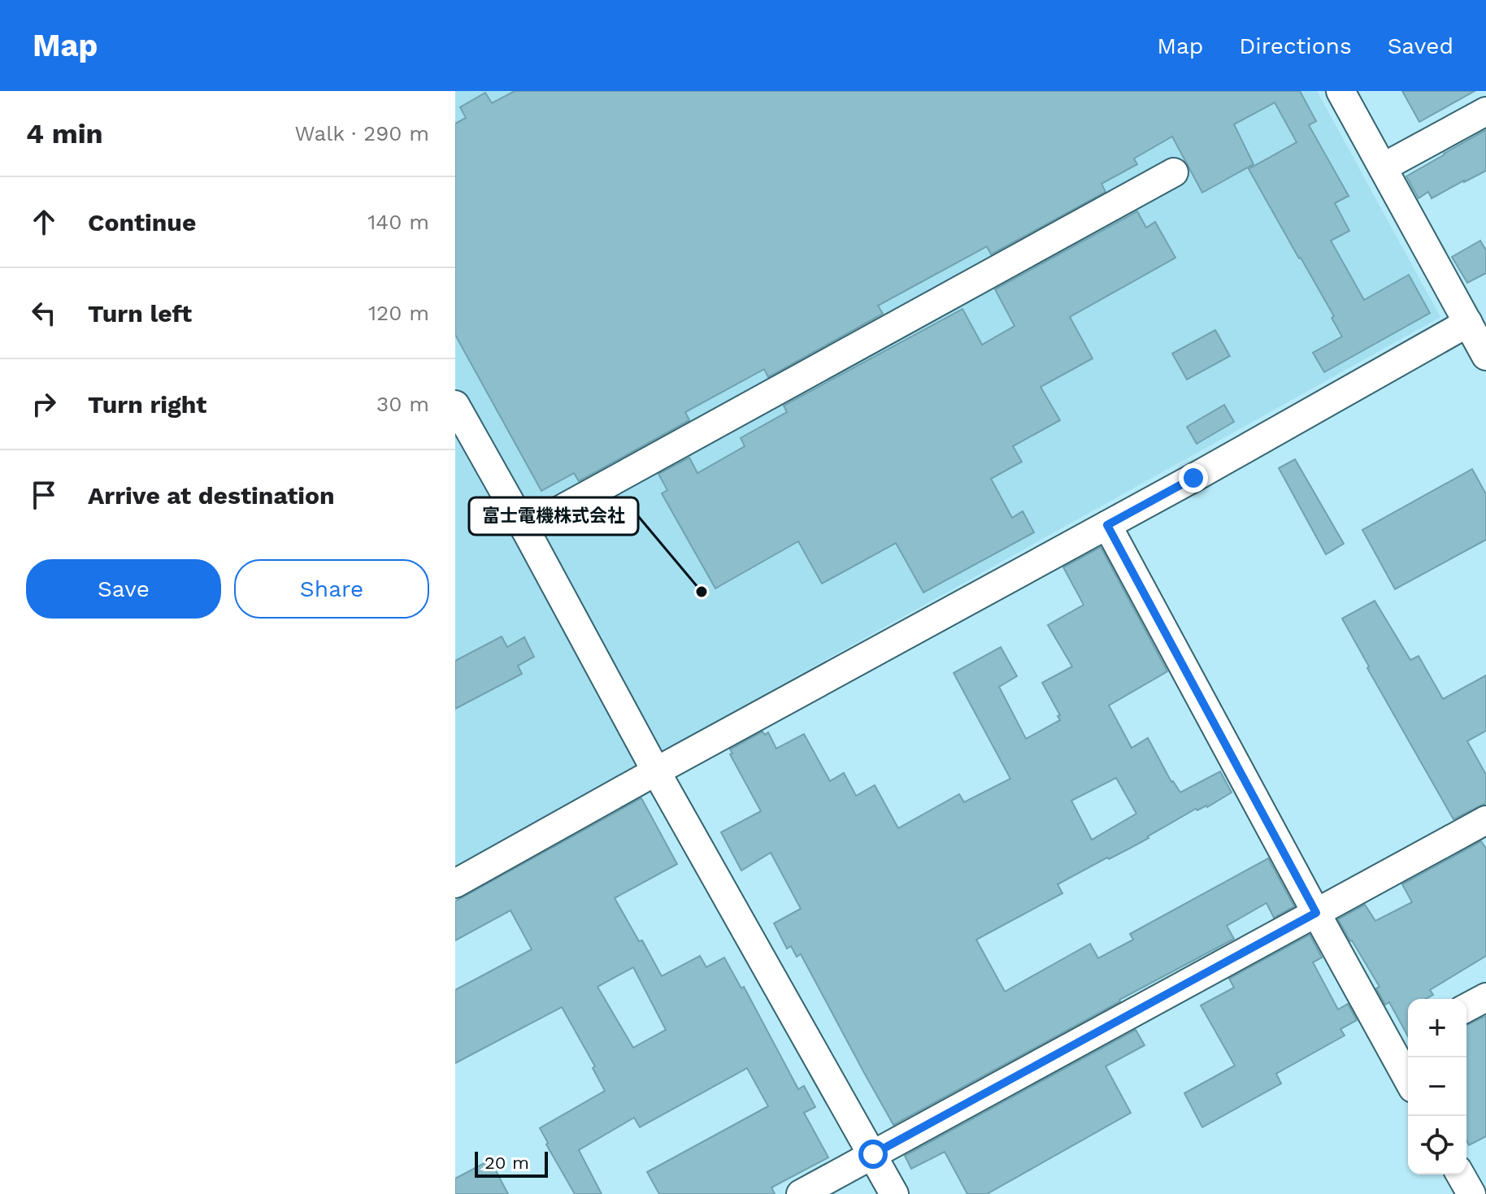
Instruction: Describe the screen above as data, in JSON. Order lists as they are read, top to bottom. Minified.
{"places":["富士電機株式会社"],"scale_bar":"20 m","page":{"header":"Map","nav":["Map","Directions","Saved"],"heading":["4 min","Walk · 290 m"],"list":[["Continue","140 m"],["Turn left","120 m"],["Turn right","30 m"],"Arrive at destination"],"buttons":["Save","Share"],"map_buttons":["+","−"],"scale":"20 m"}}
